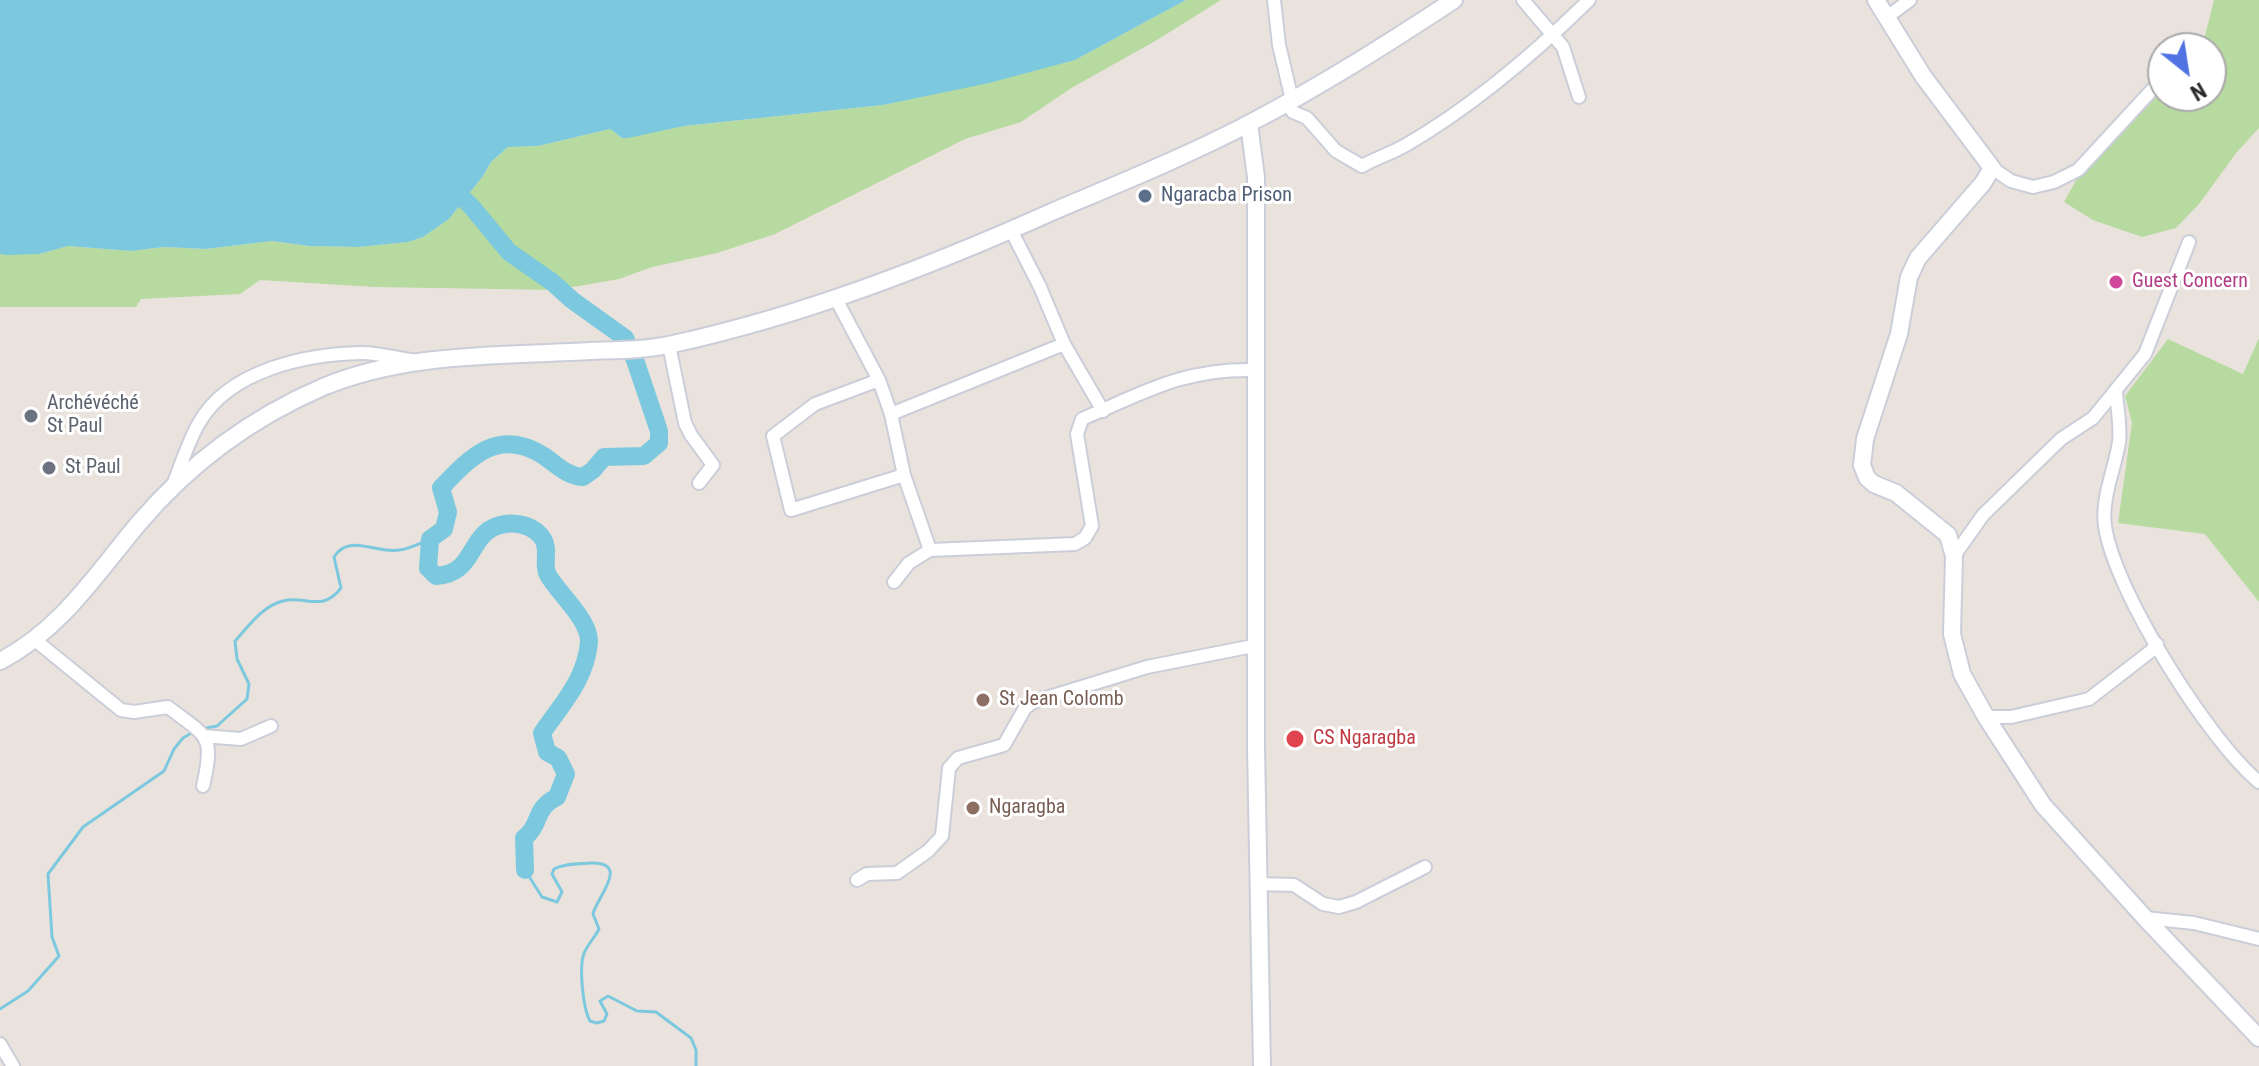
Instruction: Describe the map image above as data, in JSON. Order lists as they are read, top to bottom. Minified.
{"places":["Ngaracba Prison","Guest Concern","Archévéché St Paul","St Paul","St Jean Colomb","CS Ngaragba","Ngaragba"],"north":"bottom right"}
